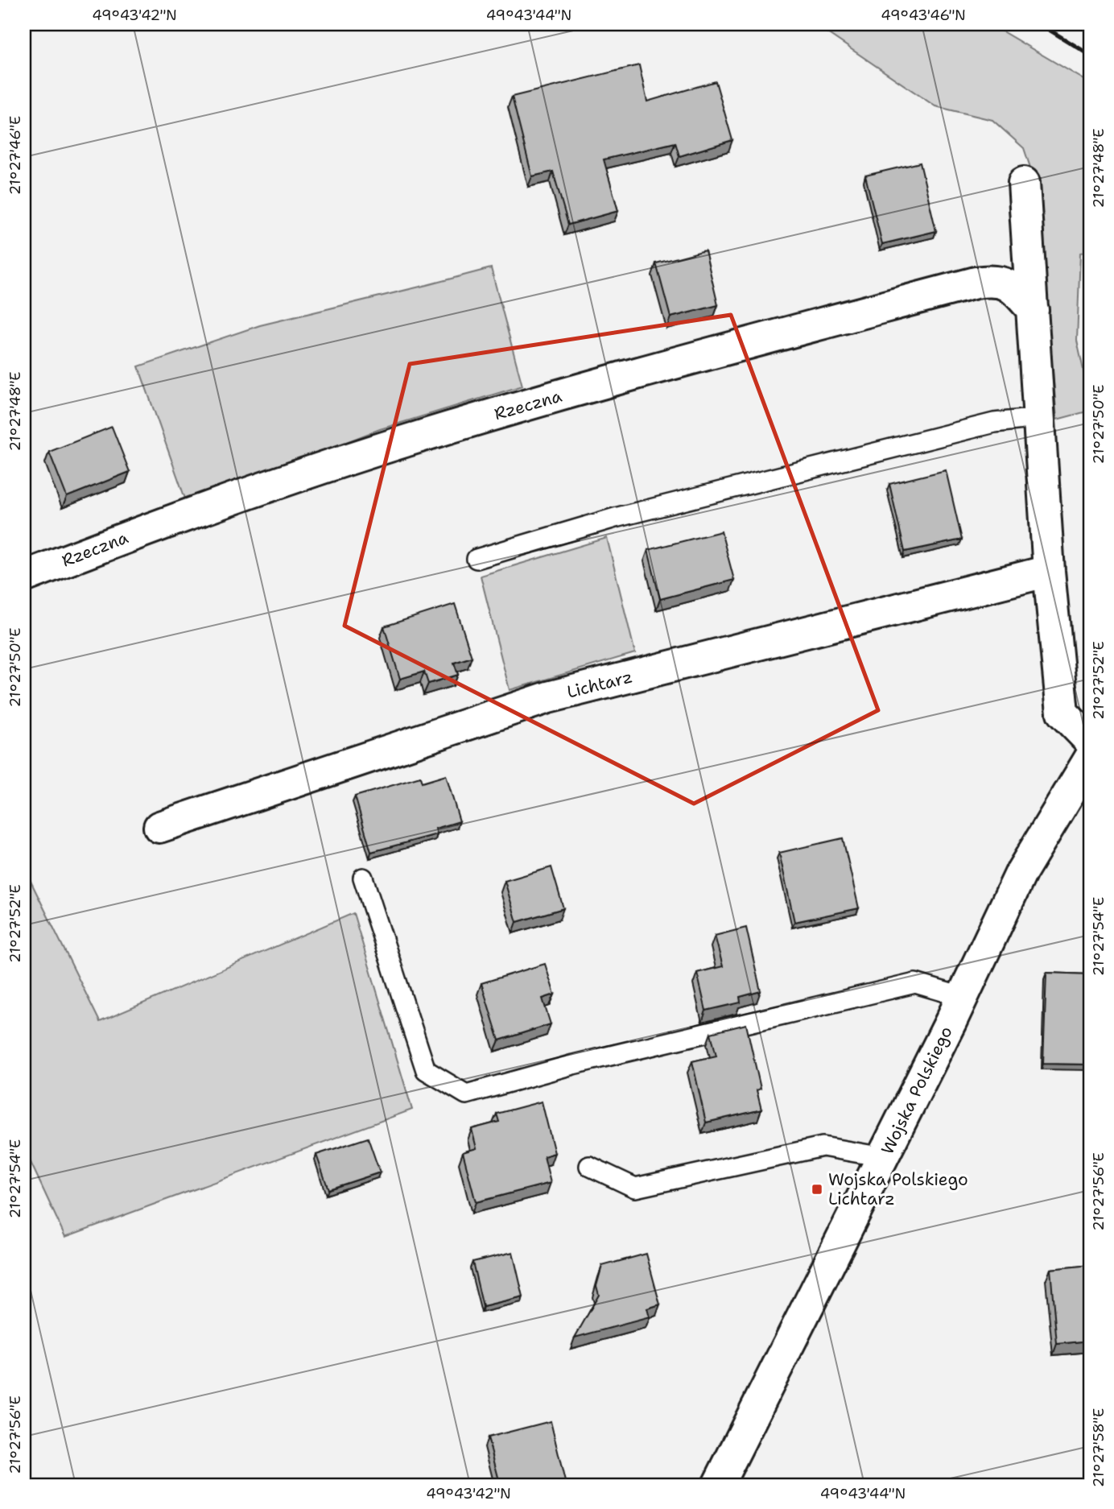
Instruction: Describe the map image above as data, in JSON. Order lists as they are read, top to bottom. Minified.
{"streets":{"street":["Rzeczna","Lichtarz","Wojska Polskiego"]},"places":{"transit":["Wojska Polskiego Lichtarz"]},"coordinates":["49°43'42\"N","49°43'44\"N","49°43'46\"N","21°27'46\"E","21°27'48\"E","21°27'50\"E","21°27'52\"E","21°27'54\"E","21°27'56\"E","21°27'58\"E"]}
